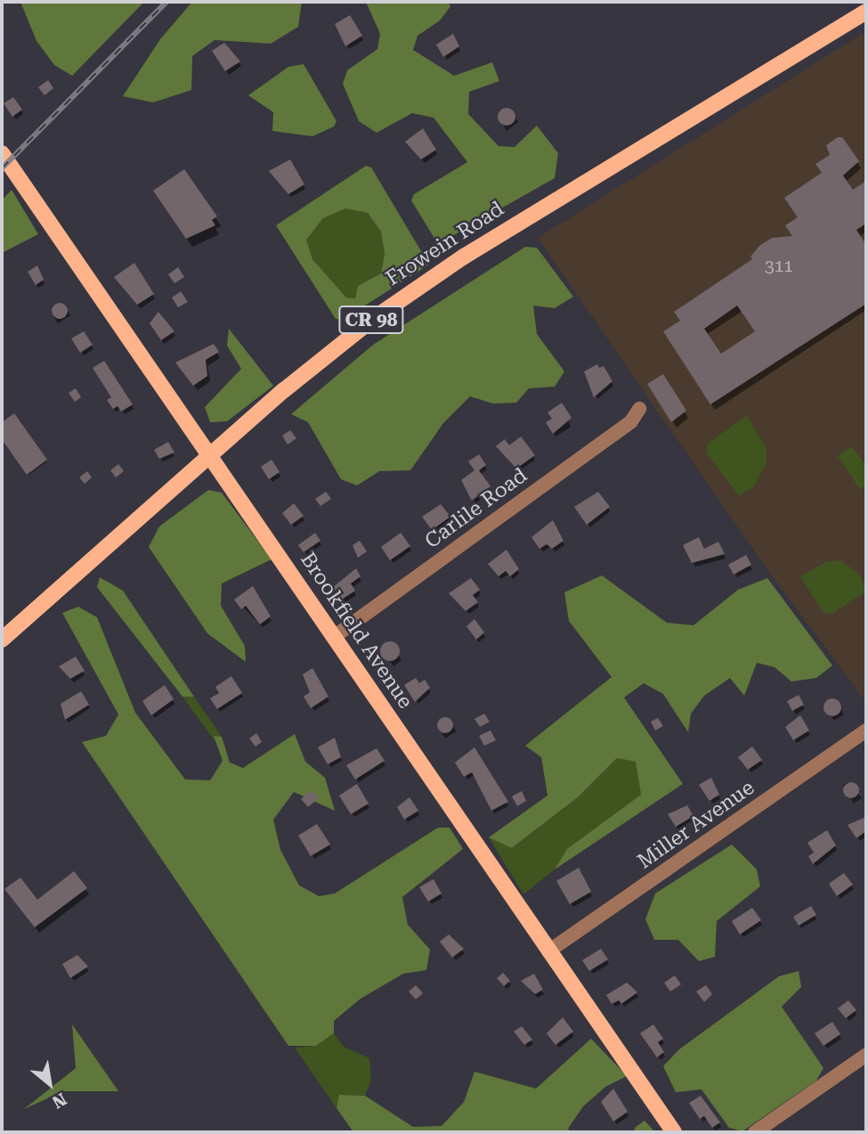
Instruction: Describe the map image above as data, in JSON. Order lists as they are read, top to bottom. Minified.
{"streets":{"main road":["Frowein Road","CR 98","Brookfield Avenue"],"street":["Carlile Road","Miller Avenue"]},"crossings":[["Frowein Road","Brookfield Avenue"],["Carlile Road","Brookfield Avenue"],["Brookfield Avenue","Miller Avenue"]],"house_numbers":["311"],"north":"bottom right"}
